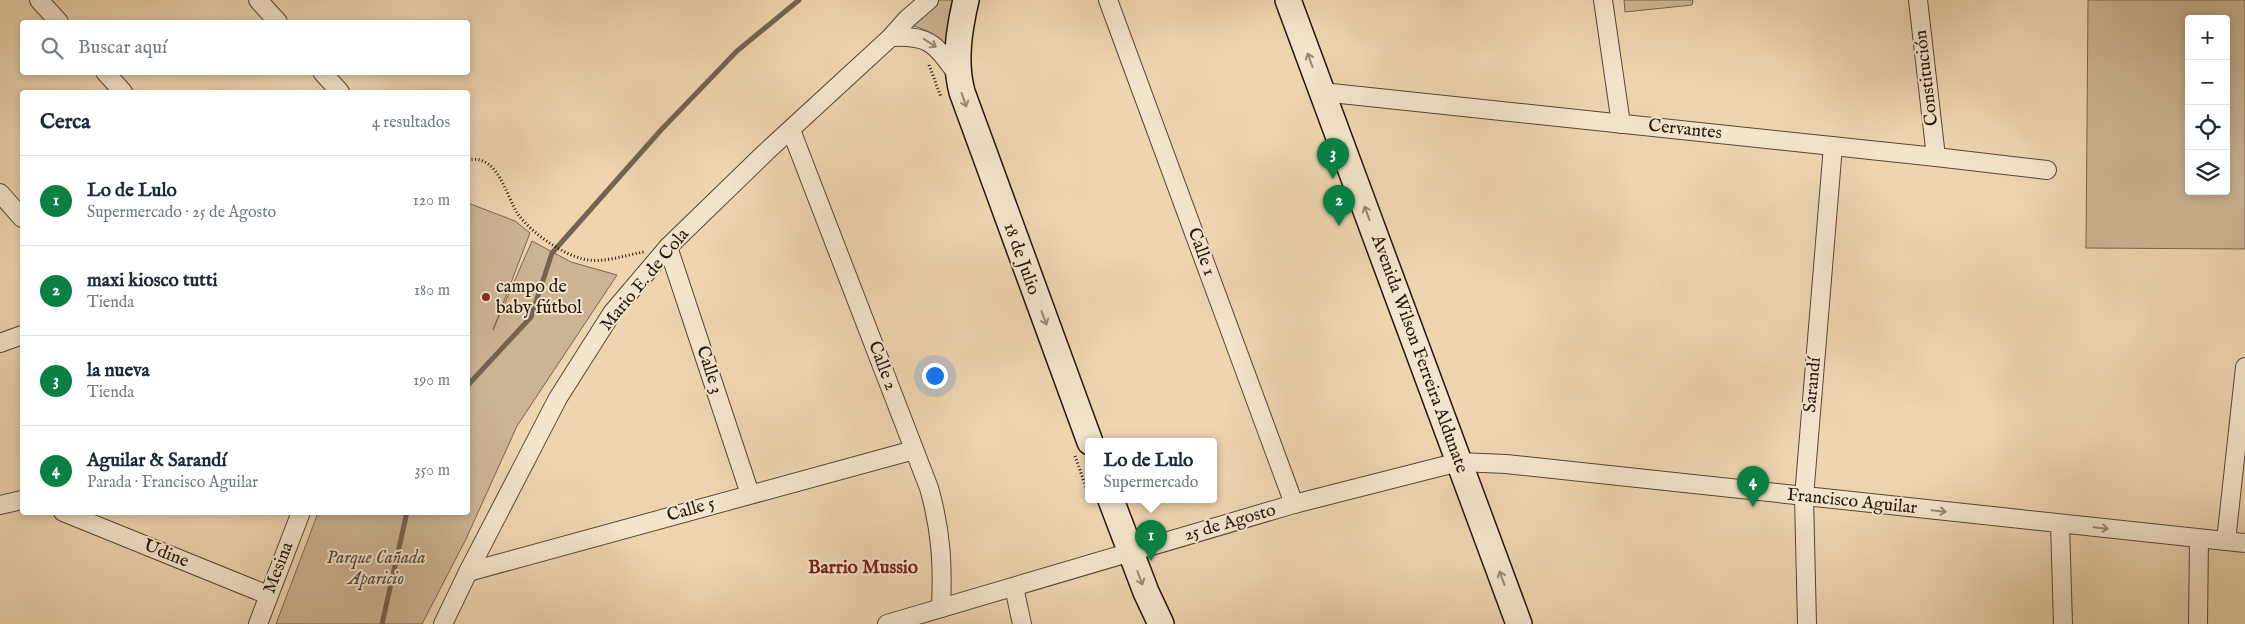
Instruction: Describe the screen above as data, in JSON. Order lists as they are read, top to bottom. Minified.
{"streets":{"street":["Constitución","Cervantes","Calle 1","18 de Julio","Mario E. de Cola","Avenida Wilson Ferreira Aldunate","Calle 2","Calle 3","Sarandí","Francisco Aguilar","Calle 5","25 de Agosto","Udine","Mesina"]},"crossings":[["Constitución","Cervantes"],["Cervantes","Avenida Wilson Ferreira Aldunate"],["Cervantes","Sarandí"],["Calle 1","25 de Agosto"],["18 de Julio","Mario E. de Cola"],["Mario E. de Cola","Calle 2"],["Mario E. de Cola","Calle 3"],["Mario E. de Cola","Calle 5"],["Avenida Wilson Ferreira Aldunate","Francisco Aguilar"],["Avenida Wilson Ferreira Aldunate","25 de Agosto"],["Calle 2","Calle 5"],["Calle 2","25 de Agosto"],["Calle 3","Calle 5"],["Sarandí","Francisco Aguilar"],["Francisco Aguilar","25 de Agosto"],["Udine","Mesina"]],"one_way":["18 de Julio","Avenida Wilson Ferreira Aldunate","Francisco Aguilar"],"districts":["Barrio Mussio"],"parks":["Parque Cañada Aparicio"],"places":["campo de baby fútbol"],"page":{"map_buttons":["+","−"],"search":"Buscar aquí","heading":["Cerca","4 resultados"],"pins":["3","2","4","1"],"list":[{"mark":"1","name":"Lo de Lulo","note":"Supermercado · 25 de Agosto","value":"120 m"},{"mark":"2","name":"maxi kiosco tutti","note":"Tienda","value":"180 m"},{"mark":"3","name":"la nueva","note":"Tienda","value":"190 m"},{"mark":"4","name":"Aguilar & Sarandí","note":"Parada · Francisco Aguilar","value":"350 m"}],"popup":["Lo de Lulo","Supermercado"]}}
